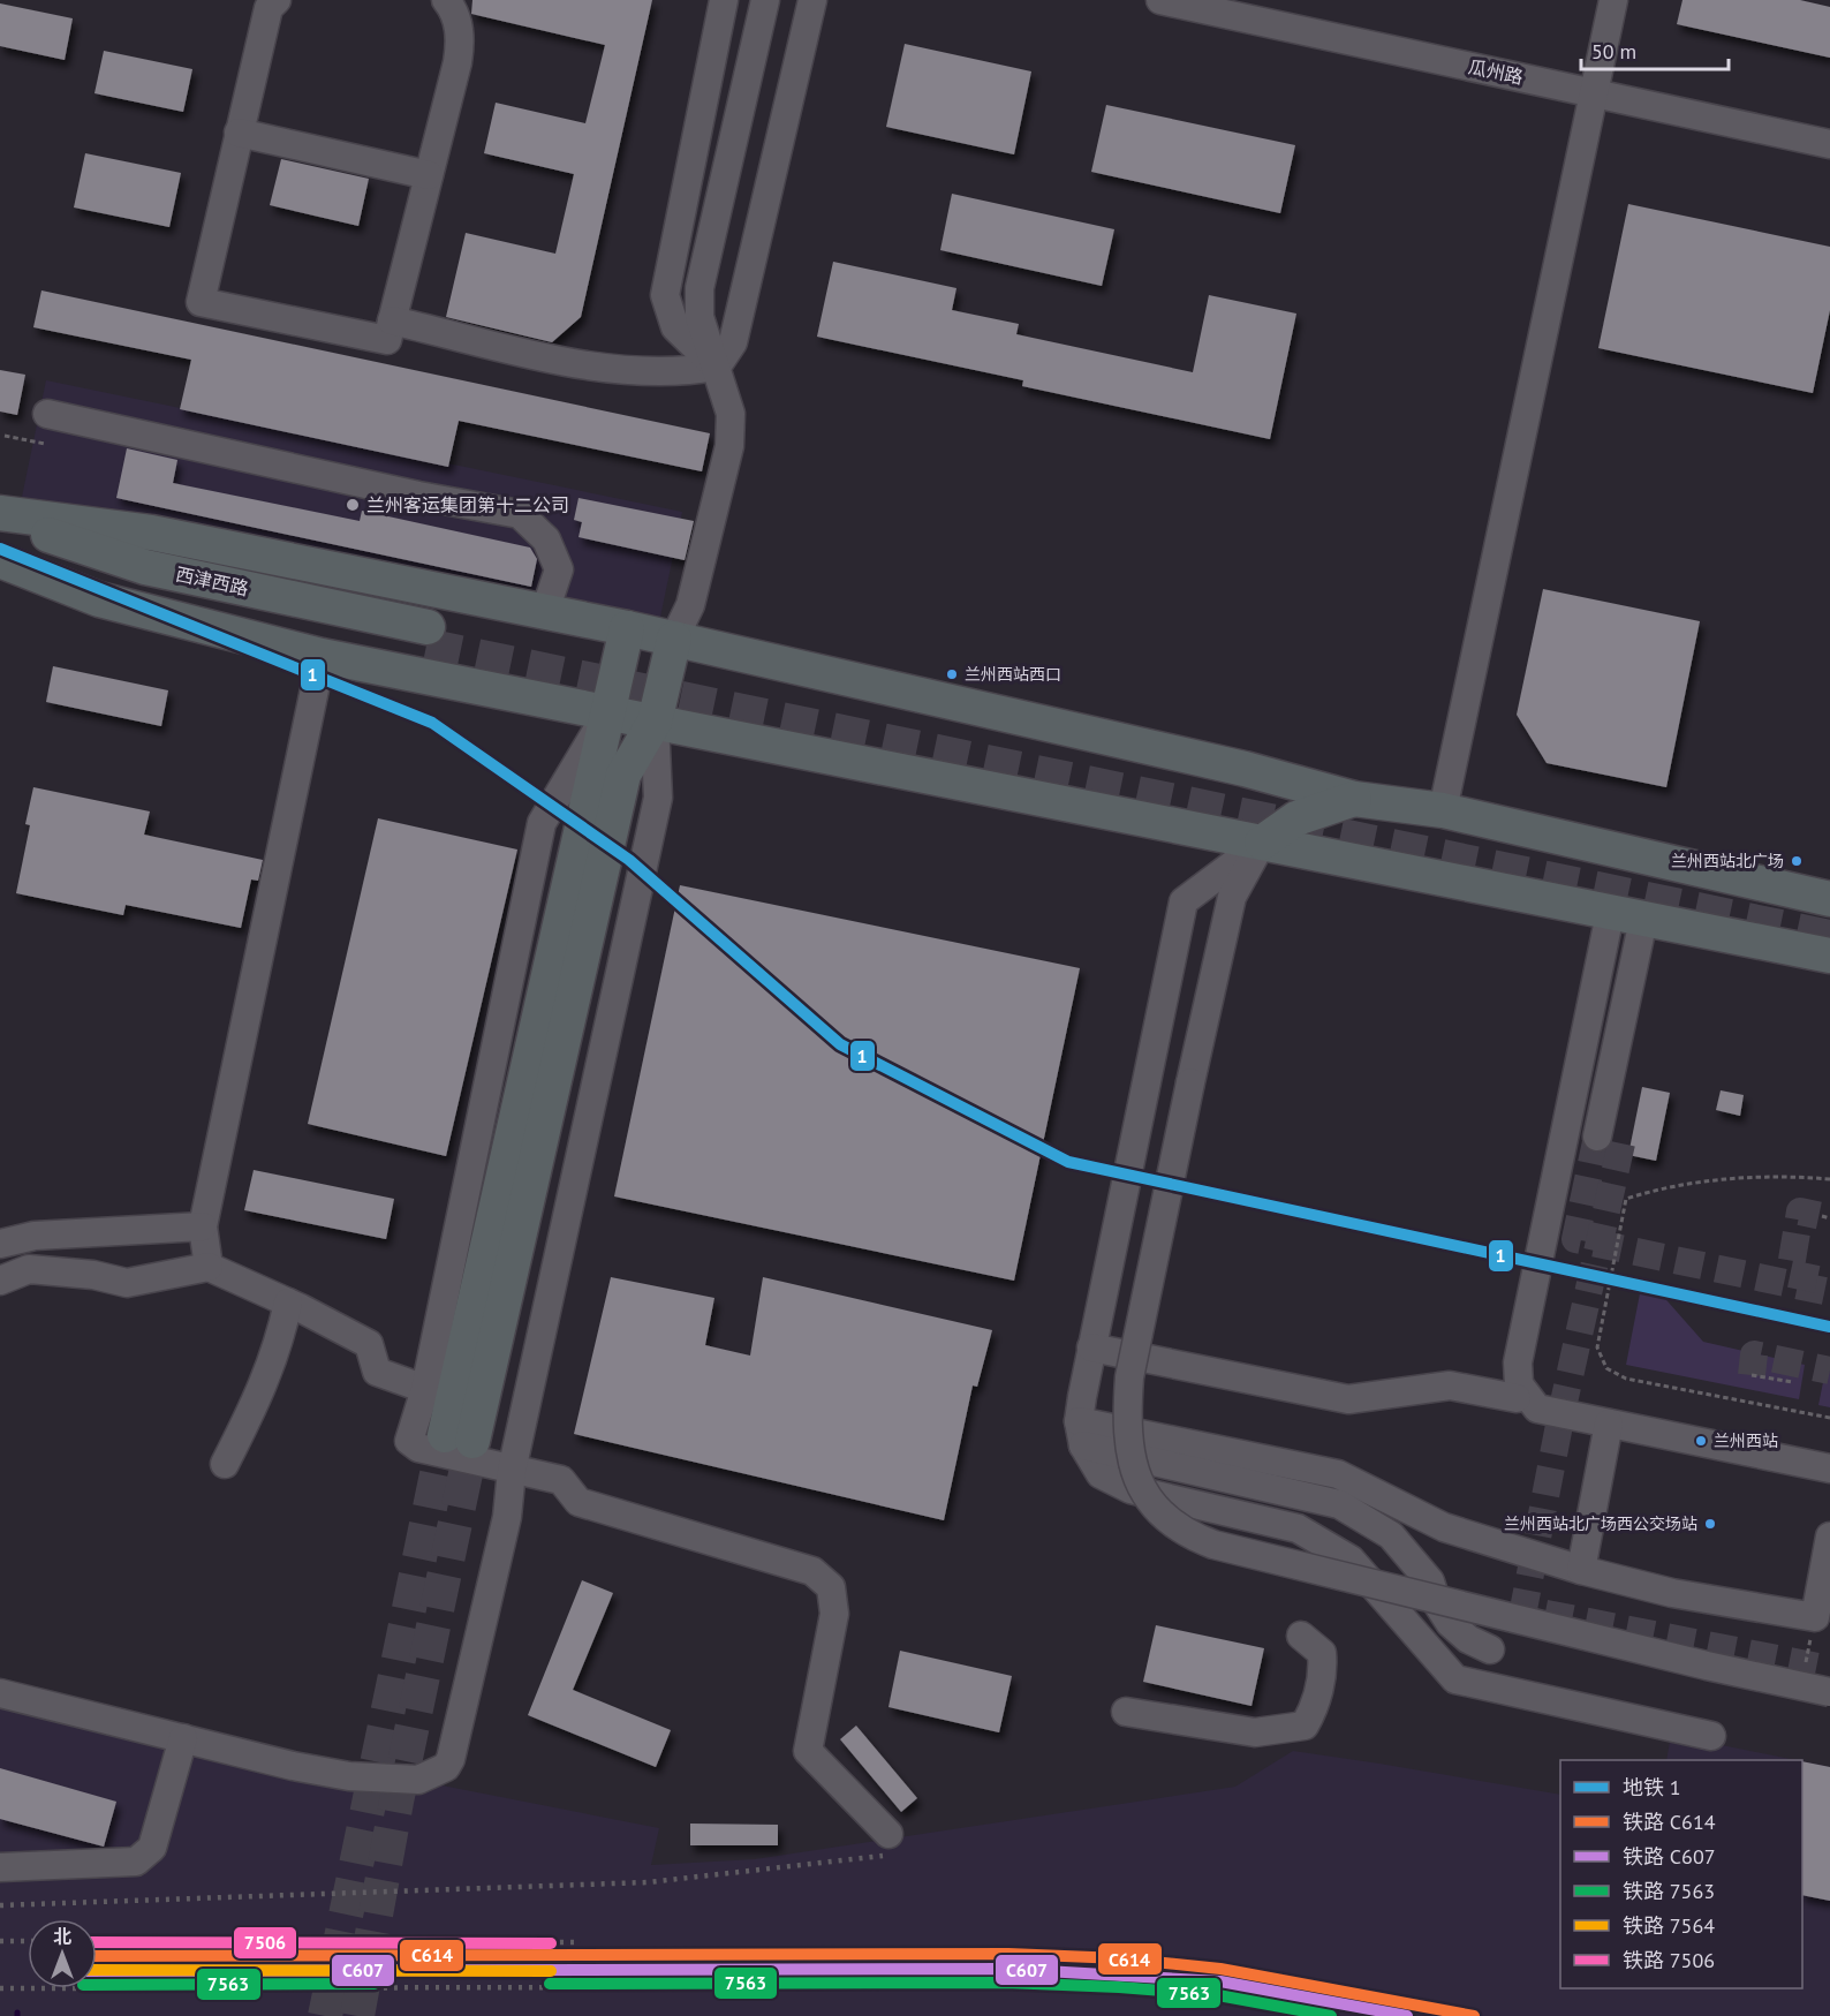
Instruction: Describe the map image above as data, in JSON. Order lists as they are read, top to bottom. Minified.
{"streets":{"main road":["西津西路"],"street":["瓜州路"]},"places":["兰州客运集团第十二公司","兰州西站西口","兰州西站北广场","兰州西站","兰州西站北广场西公交场站"],"lines":["metro line 1","rail line 7506","rail line C614","rail line C607","rail line 7564","rail line 7563"],"legend":["地铁 1","铁路 C614","铁路 C607","铁路 7563","铁路 7564","铁路 7506"],"scale_bar":"50 m","north":"top"}
